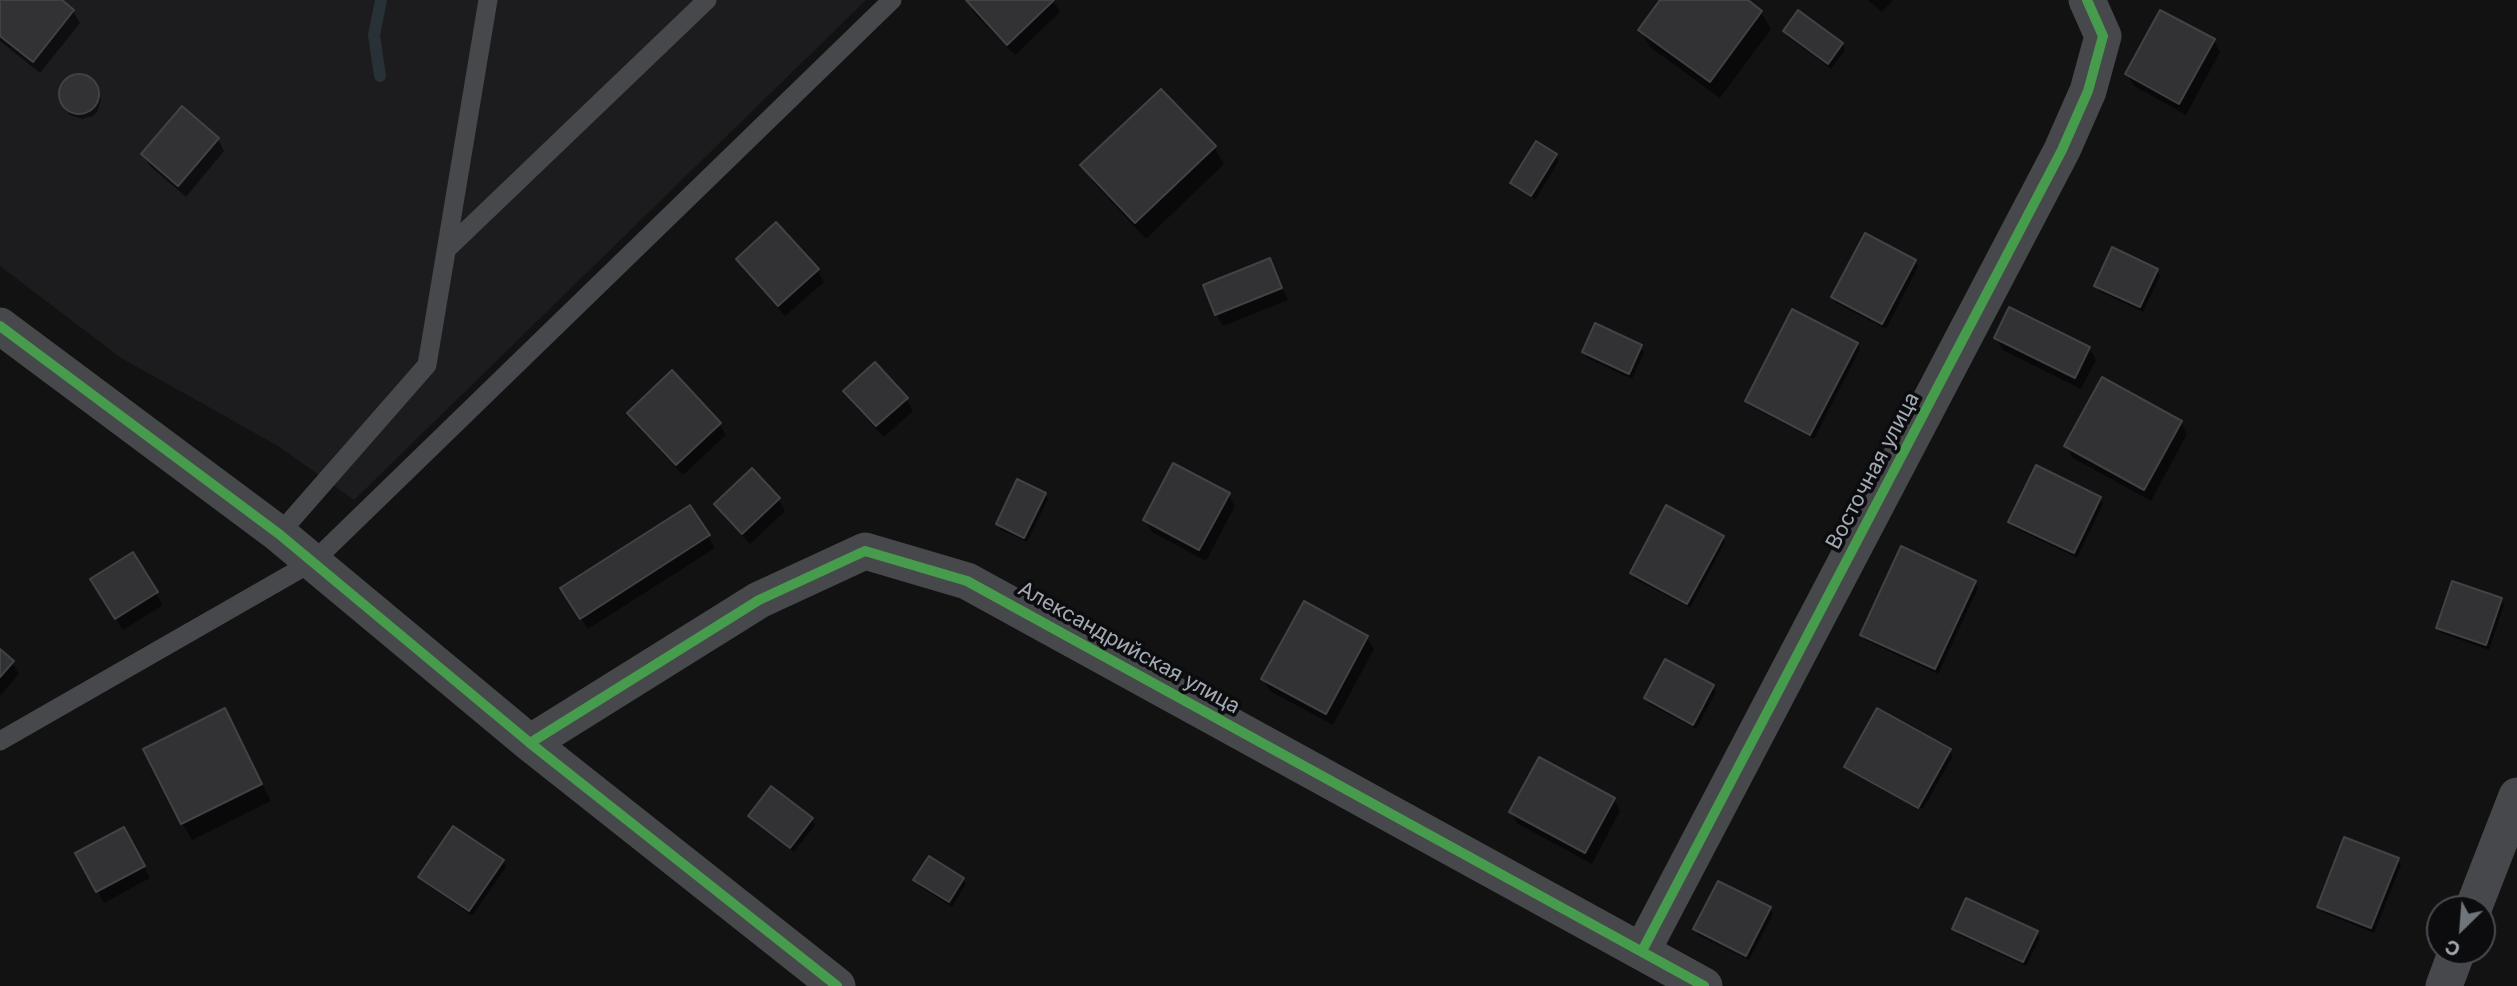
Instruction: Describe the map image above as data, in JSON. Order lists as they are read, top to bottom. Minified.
{"streets":{"street":["Восточная улица","Александрийская улица"]},"crossings":[["Восточная улица","Александрийская улица"]],"north":"bottom left"}
